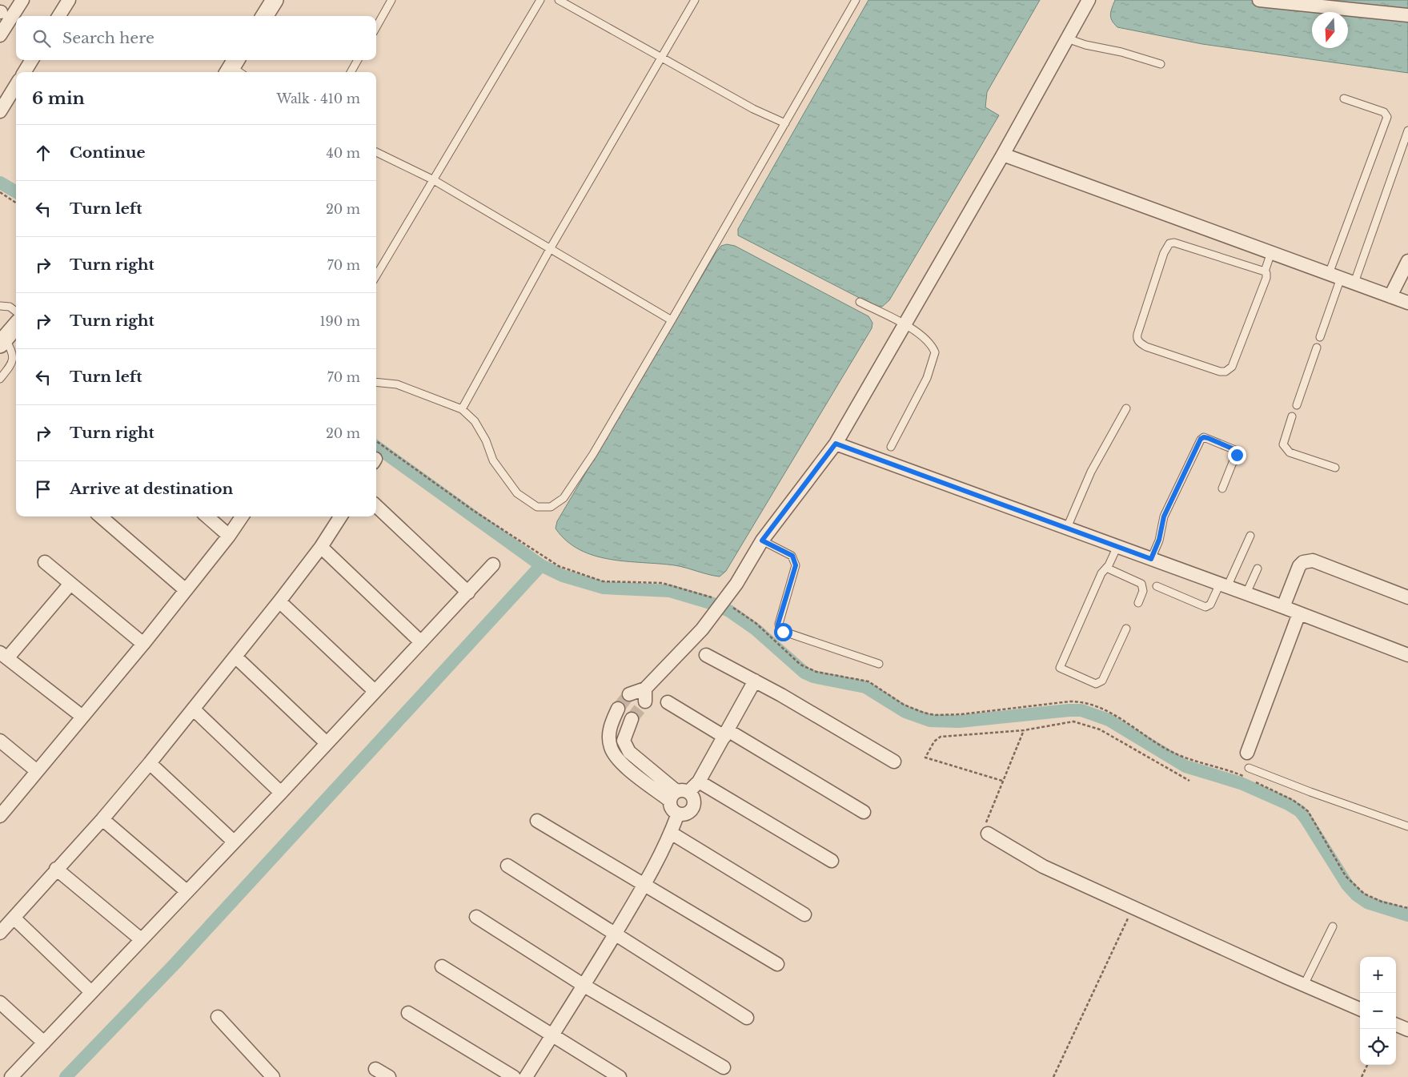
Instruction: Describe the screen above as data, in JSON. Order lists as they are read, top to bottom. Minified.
{"north":"bottom","page":{"search":"Search here","heading":["6 min","Walk · 410 m"],"list":[["Continue","40 m"],["Turn left","20 m"],["Turn right","70 m"],["Turn right","190 m"],["Turn left","70 m"],["Turn right","20 m"],"Arrive at destination"],"map_buttons":["+","−"]}}
